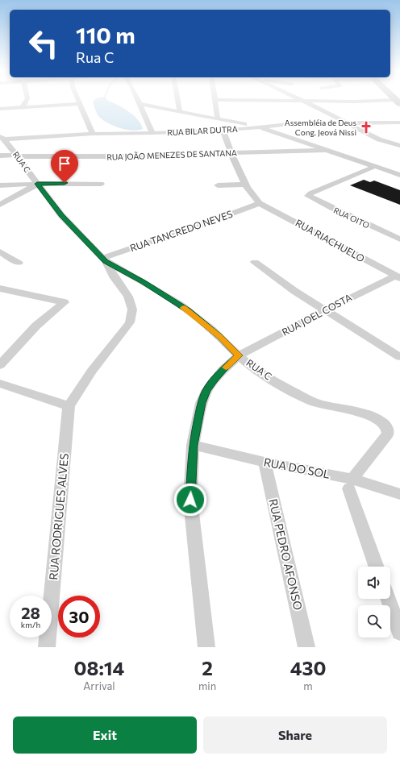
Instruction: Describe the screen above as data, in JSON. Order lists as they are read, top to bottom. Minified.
{"streets":{"street":["RUA BILAR DUTRA","RUA JOÃO MENEZES DE SANTANA","RUA C","RUA OITO","RUA TANCREDO NEVES","RUA RIACHUELO","RUA JOEL COSTA","RUA DO SOL","RUA RODRIGUES ALVES","RUA PEDRO AFONSO"]},"crossings":[["RUA BILAR DUTRA","RUA C"],["RUA JOÃO MENEZES DE SANTANA","RUA C"],["RUA C","RUA TANCREDO NEVES"],["RUA C","RUA JOEL COSTA"],["RUA C","RUA DO SOL"],["RUA C","RUA RODRIGUES ALVES"],["RUA TANCREDO NEVES","RUA RIACHUELO"],["RUA RIACHUELO","RUA JOEL COSTA"],["RUA JOEL COSTA","RUA DO SOL"],["RUA DO SOL","RUA PEDRO AFONSO"]],"places":{"church":["Assembléia de Deus Cong. Jeová Nissi"]},"page":{"turn":["110 m","Rua C"],"speed":"28 km/h","limit":"30","eta":["08:14","Arrival","2","min","430","m"],"buttons":["Exit","Share"]}}
